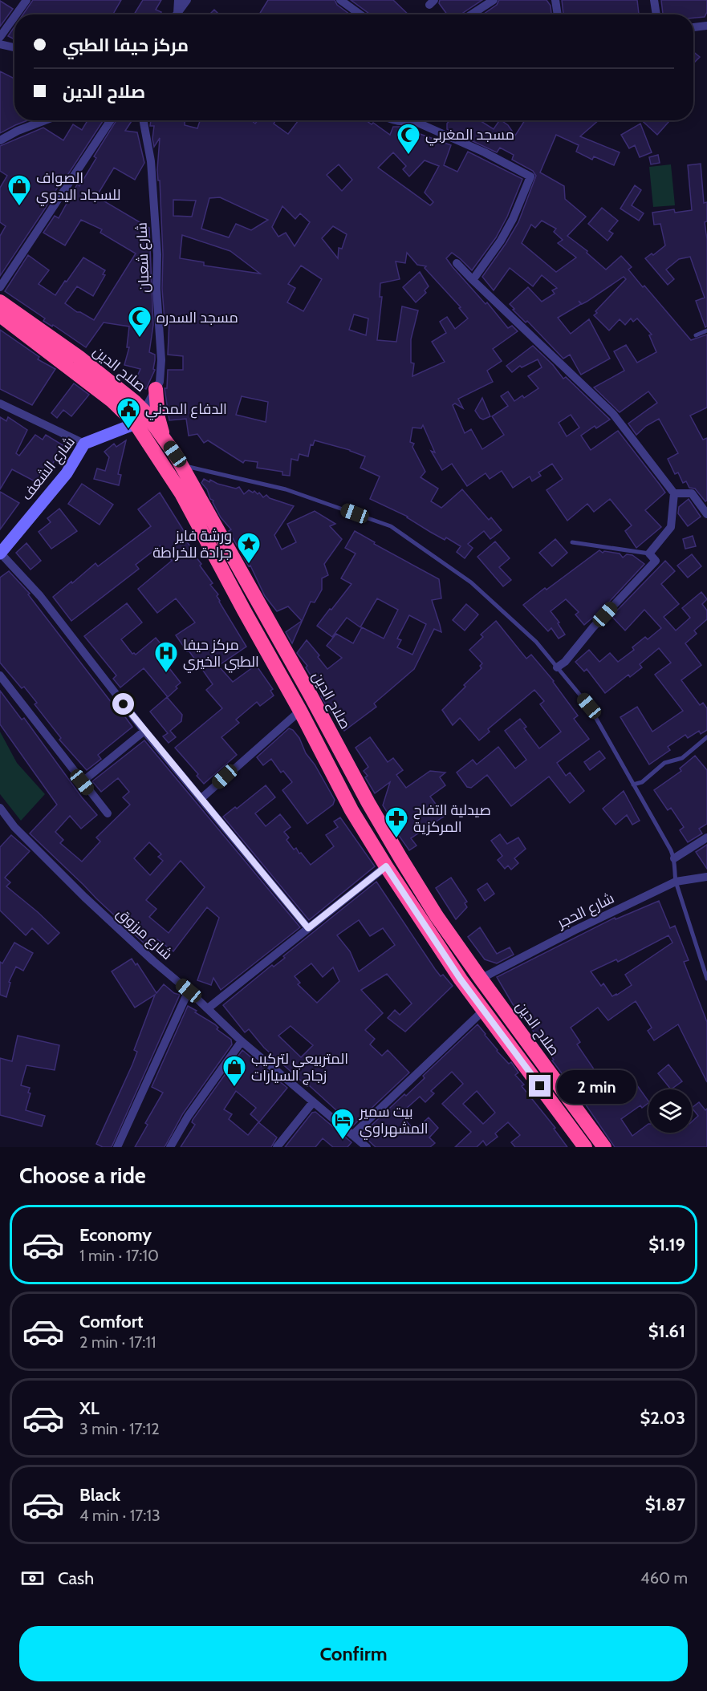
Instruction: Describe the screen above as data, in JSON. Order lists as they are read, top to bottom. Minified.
{"streets":{"highway":["صلاح الدين"],"street":["شارع شعبان","شارع الشعف","شارع الحجر","شارع مرزوق"]},"crossings":[["شارع شعبان","صلاح الدين"],["شارع شعبان","شارع الشعف"],["صلاح الدين","شارع الشعف"],["صلاح الدين","شارع الحجر"]],"places":{"mosque":["مسجد المغربي","مسجد السدره"],"shop":["الصواف للسجاد اليدوي","المتربيعي لتركيب زجاج السيارات"],"public building":["الدفاع المدني"],"place":["ورشة فايز جرادة للخراطة"],"hospital":["مركز حيفا الطبي الخيري"],"pharmacy":["صيدلية التفاح المركزية"],"hotel":["بيت سمير المشهراوي"]},"page":{"banner":["مركز حيفا الطبي","صلاح الدين"],"bubble":"2 min","heading":"Choose a ride","list":[{"name":"Economy","note":"1 min · 17:10","value":"$1.19"},{"name":"Comfort","note":"2 min · 17:11","value":"$1.61"},{"name":"XL","note":"3 min · 17:12","value":"$2.03"},{"name":"Black","note":"4 min · 17:13","value":"$1.87"}],"pay":["Cash","460 m"],"buttons":"Confirm"}}
